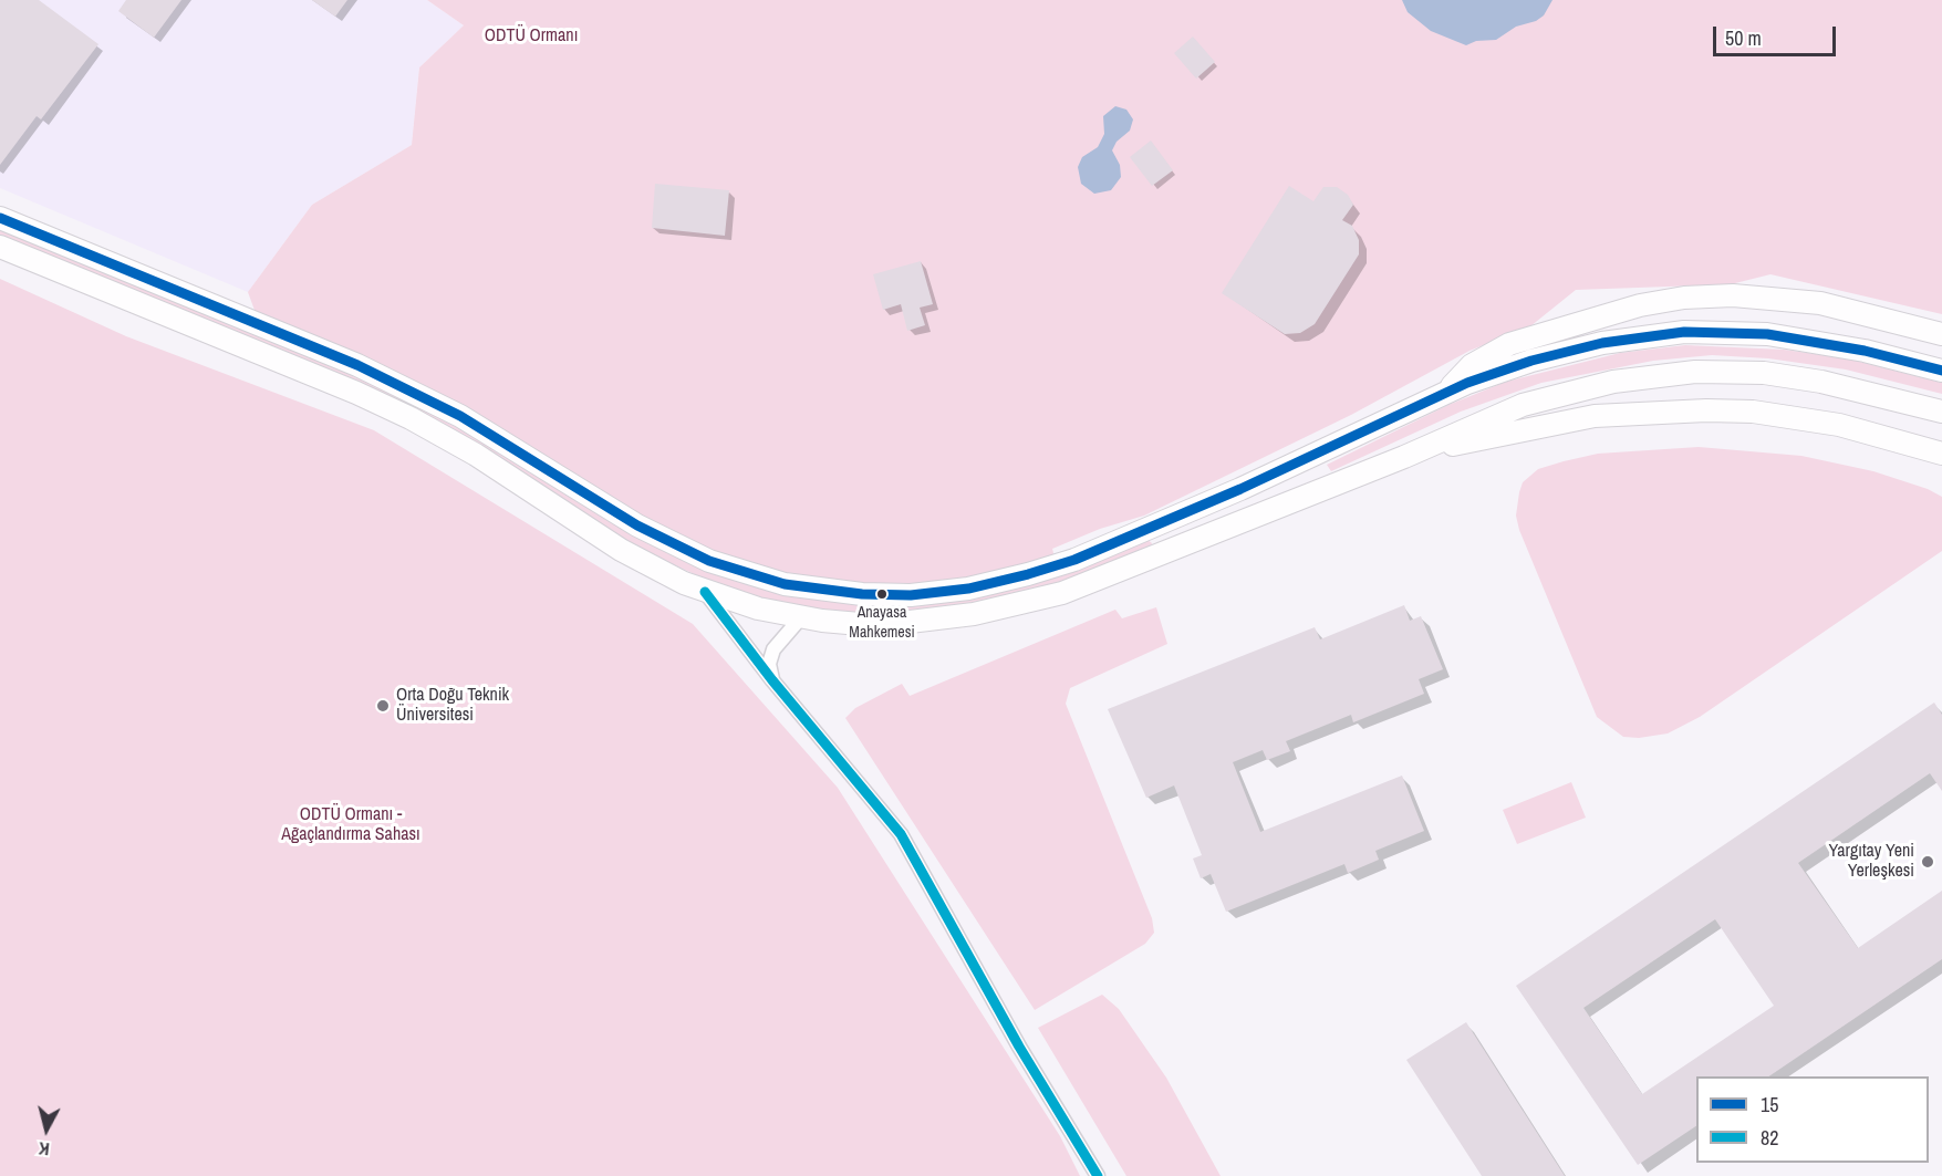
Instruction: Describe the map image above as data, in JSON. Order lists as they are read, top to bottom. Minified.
{"parks":["ODTÜ Ormanı","ODTÜ Ormanı - Ağaçlandırma Sahası"],"places":["Anayasa Mahkemesi","Orta Doğu Teknik Üniversitesi","Yargıtay Yeni Yerleşkesi"],"lines":["transit line 15","transit line 82"],"legend":["15","82"],"scale_bar":"50 m","north":"bottom"}
